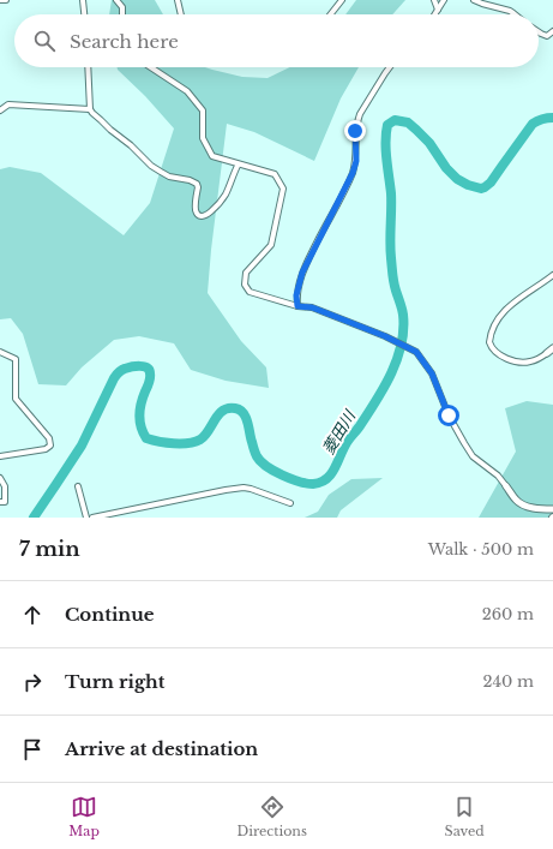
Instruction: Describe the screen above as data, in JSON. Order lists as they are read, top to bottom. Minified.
{"water":["菱田川"],"page":{"search":"Search here","heading":["7 min","Walk · 500 m"],"list":[["Continue","260 m"],["Turn right","240 m"],"Arrive at destination"],"nav":["Map","Directions","Saved"]}}
